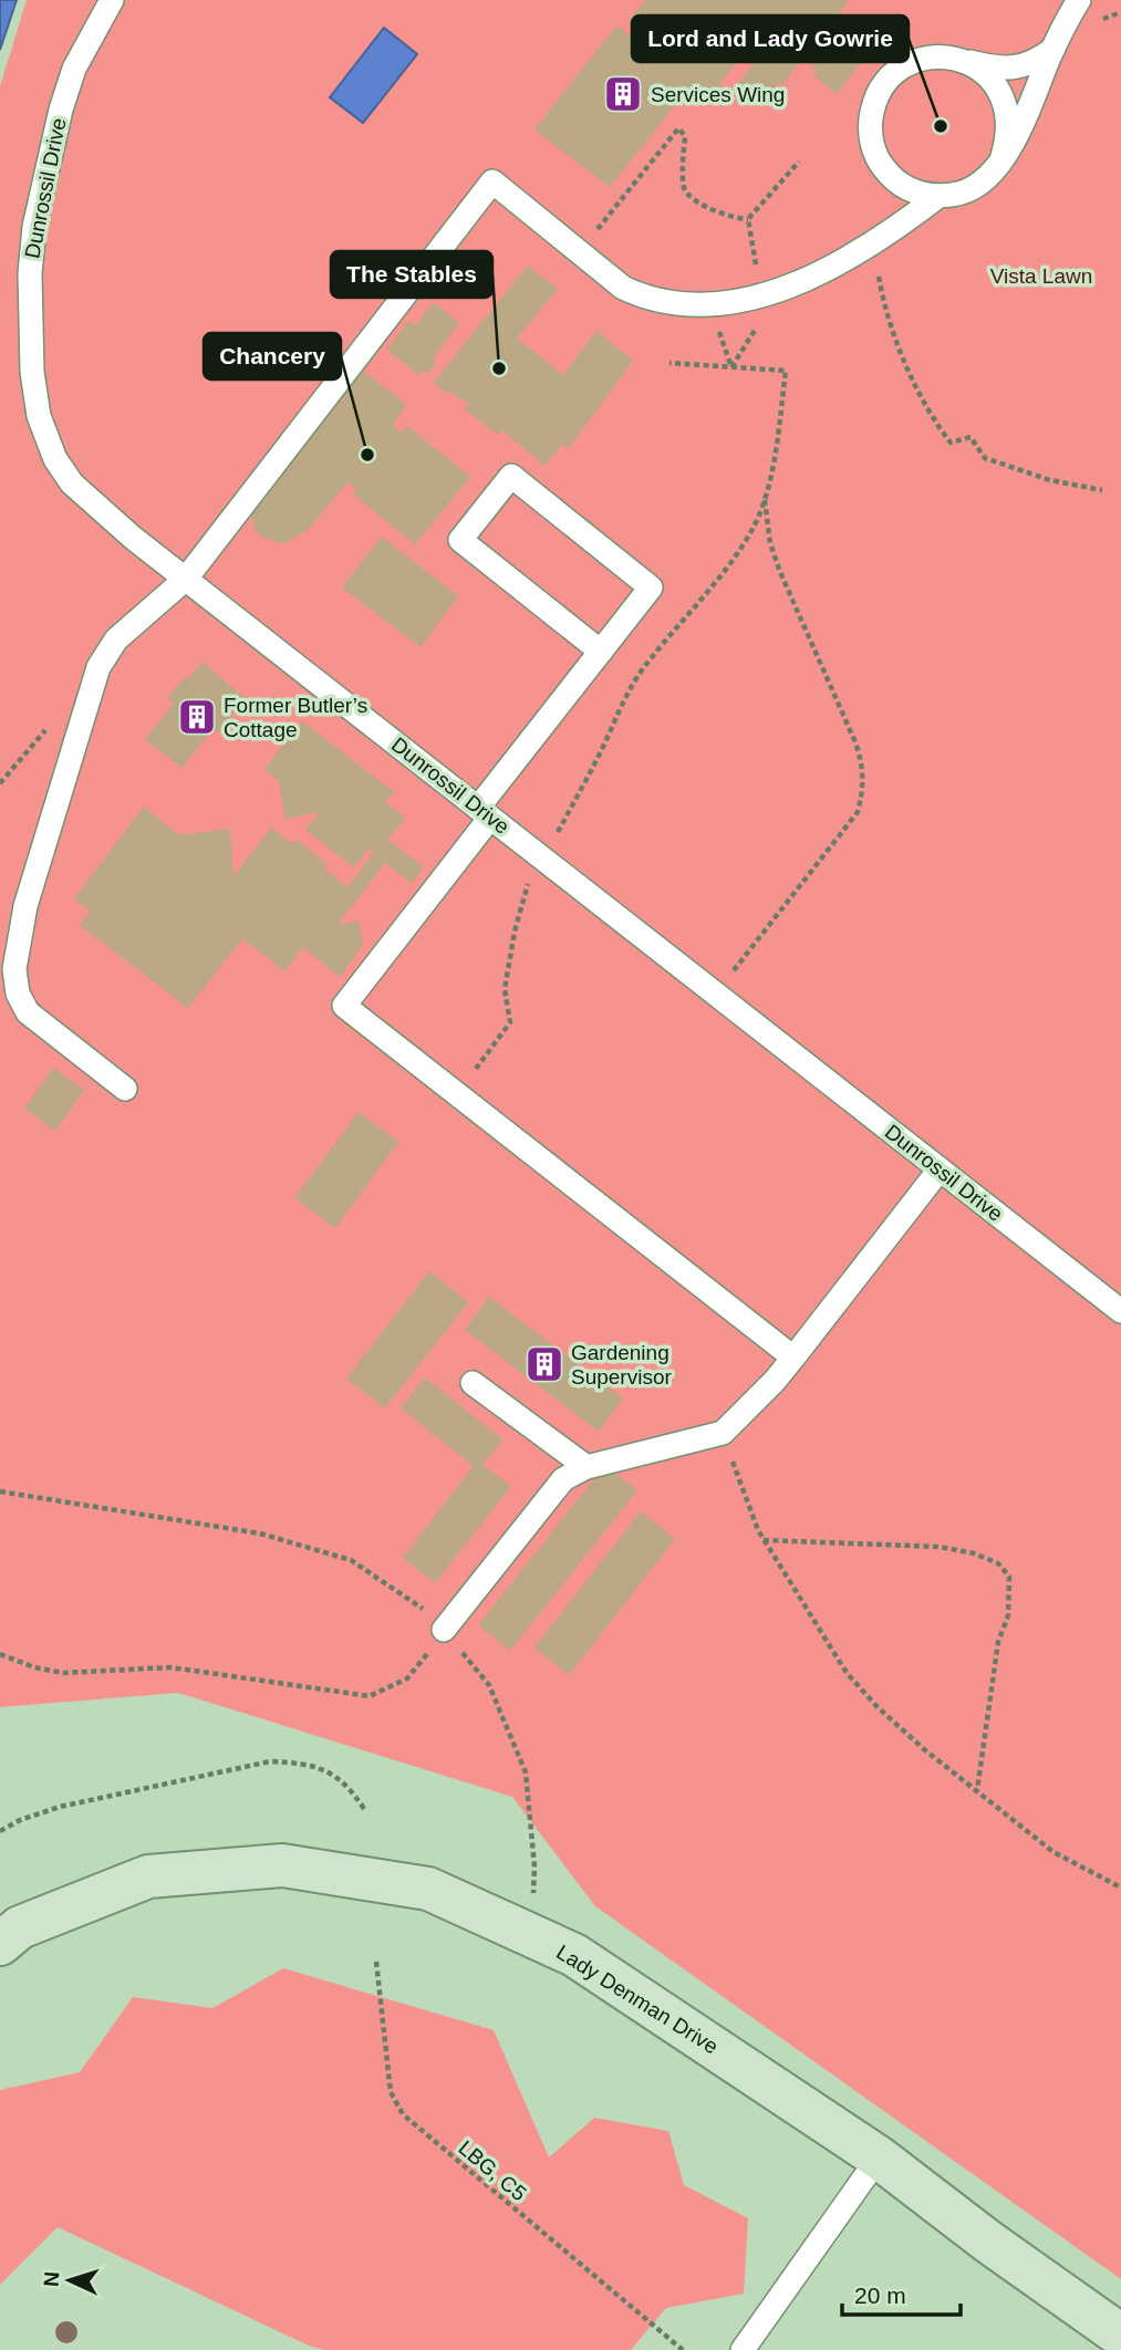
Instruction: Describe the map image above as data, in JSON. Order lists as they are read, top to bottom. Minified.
{"streets":{"street":["Lady Denman Drive"],"lane":["Dunrossil Drive"],"path":["LBG, C5"]},"parks":["Vista Lawn"],"places":{"building":["Services Wing","Former Butler’s Cottage","Gardening Supervisor"],"other":["Lord and Lady Gowrie","The Stables","Chancery"]},"scale_bar":"20 m","north":"left"}
